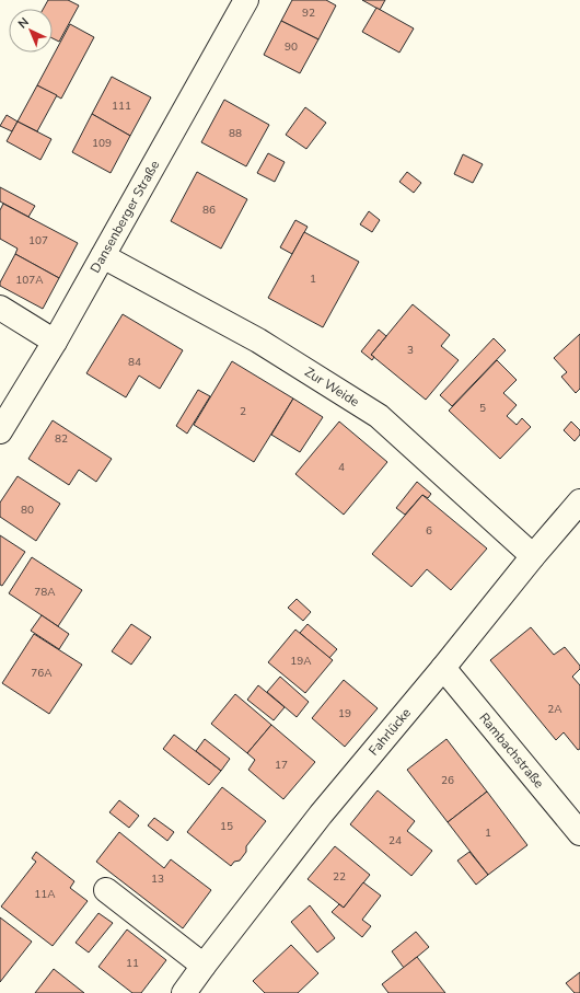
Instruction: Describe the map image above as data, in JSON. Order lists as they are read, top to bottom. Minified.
{"streets":{"street":["Dansenberger Straße","Zur Weide","Fahrlücke","Rambachstraße"]},"crossings":[["Dansenberger Straße","Zur Weide"],["Zur Weide","Fahrlücke"],["Fahrlücke","Rambachstraße"]],"house_numbers":["92","90","111","88","109","86","107","1","107A","3","84","5","2","82","4","80","6","78A","19A","76A","2A","19","17","26","15","1","24","22","13","11A","11"],"north":"top left"}
